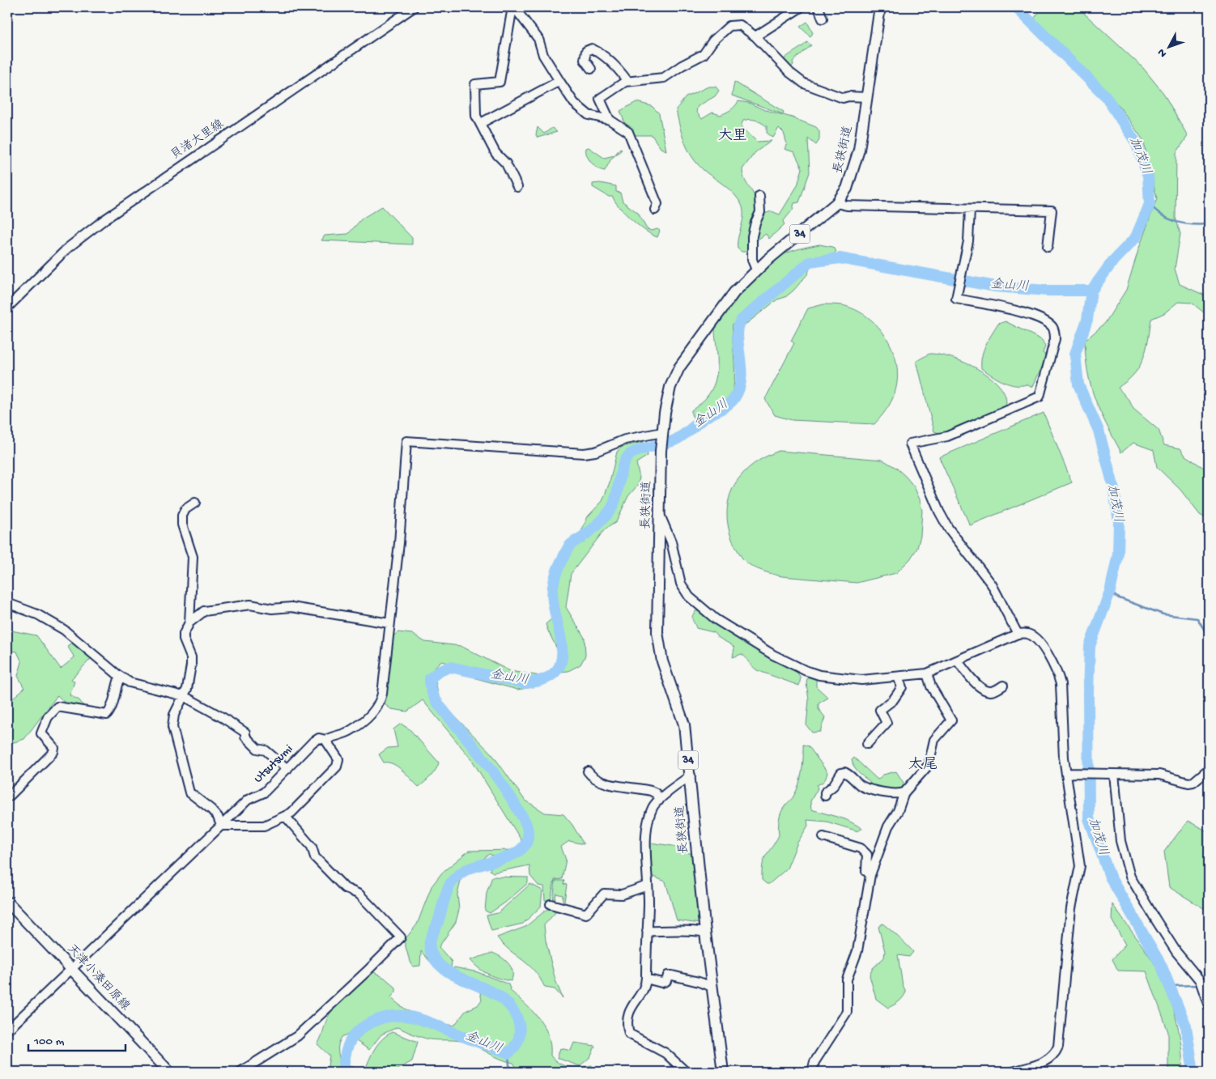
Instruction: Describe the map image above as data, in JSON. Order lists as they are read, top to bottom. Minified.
{"streets":{"main road":["長狭街道","34","天津小湊田原線"],"street":["貝渚大里線","Utsutsumi"]},"crossings":[["長狭街道","Utsutsumi"],["Utsutsumi","天津小湊田原線"]],"districts":["大里","太尾"],"water":["加茂川","金山川"],"scale_bar":"100 m","north":"bottom left"}
